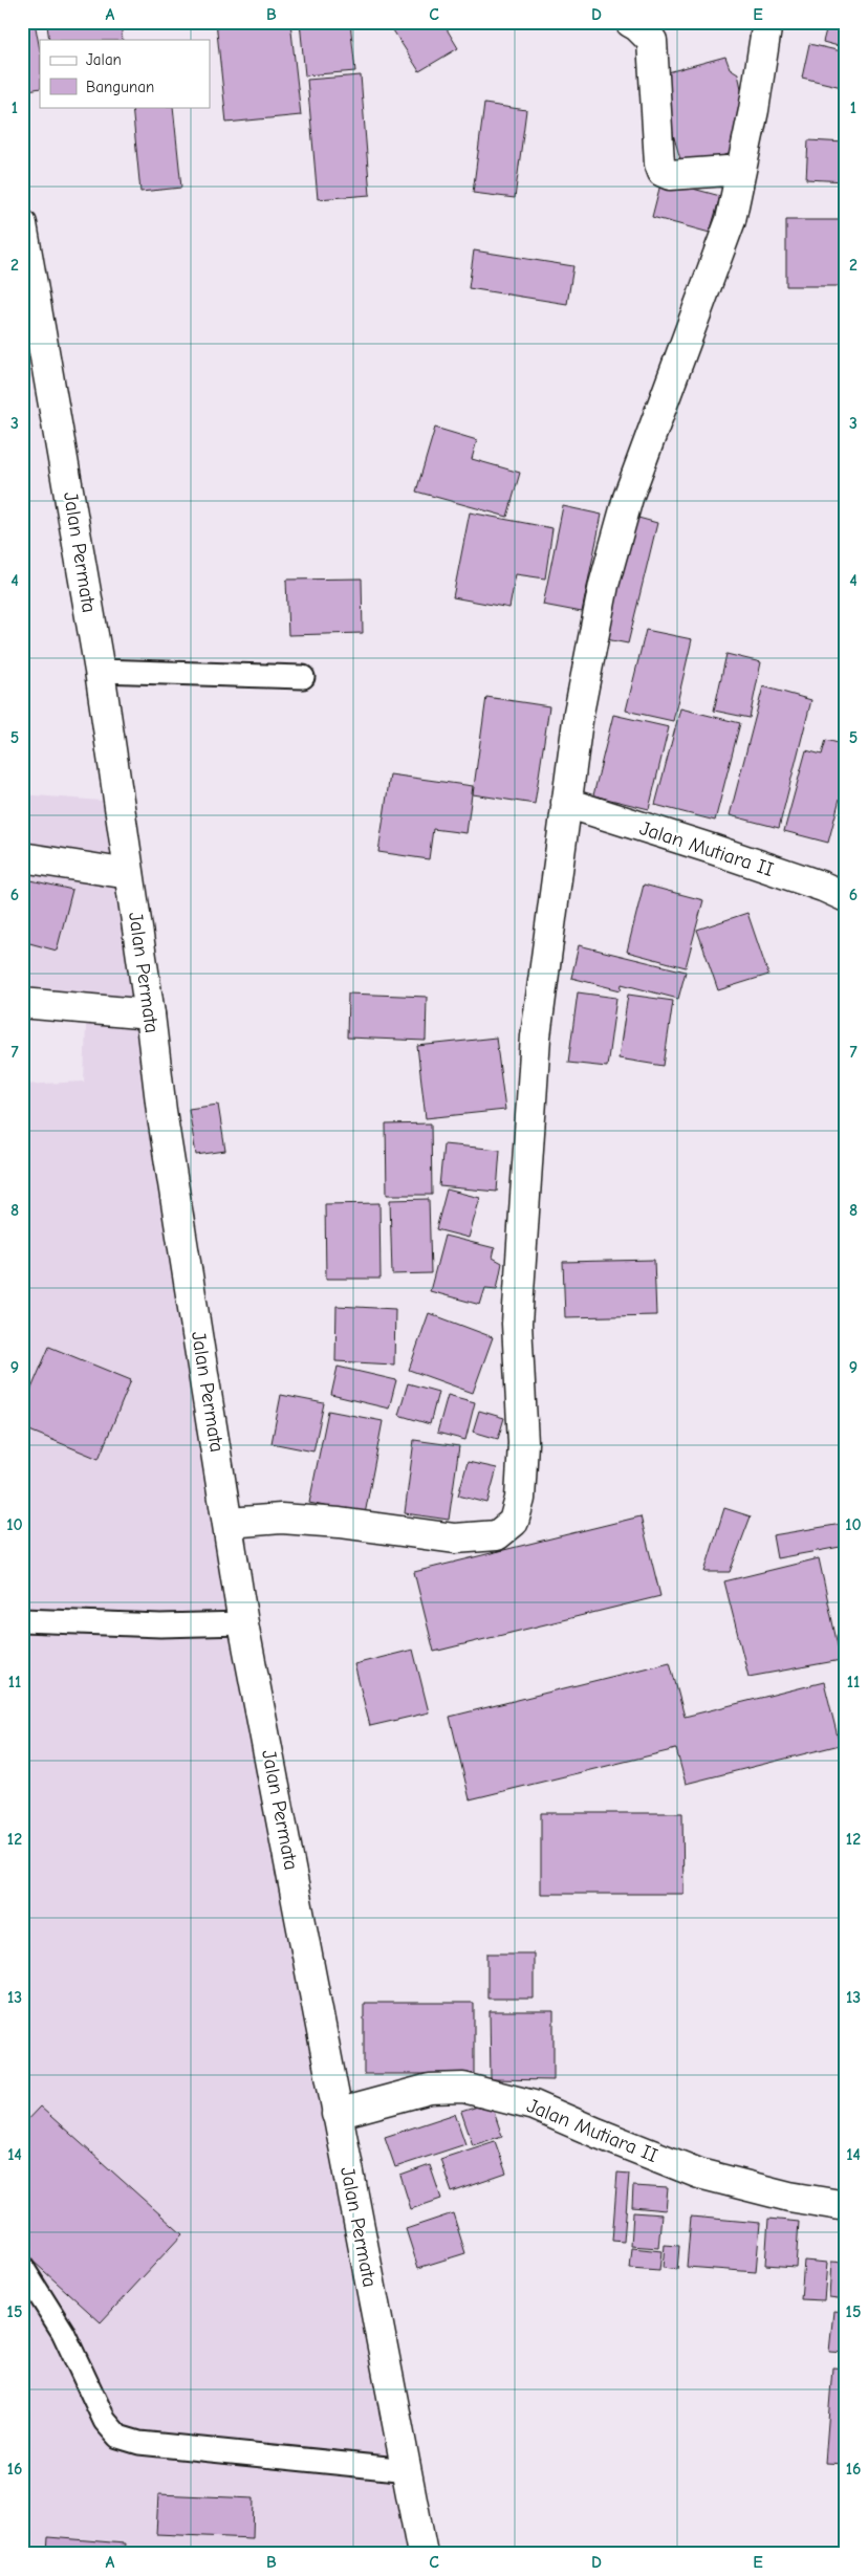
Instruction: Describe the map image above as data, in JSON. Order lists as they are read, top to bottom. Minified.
{"streets":{"street":["Jalan Permata","Jalan Mutiara II"]},"crossings":[["Jalan Permata","Jalan Mutiara II"]],"legend":["Jalan","Bangunan"],"grid":{"columns":["A","B","C","D","E"],"rows":["1","2","3","4","5","6","7","8","9","10","11","12","13","14","15","16"]}}
